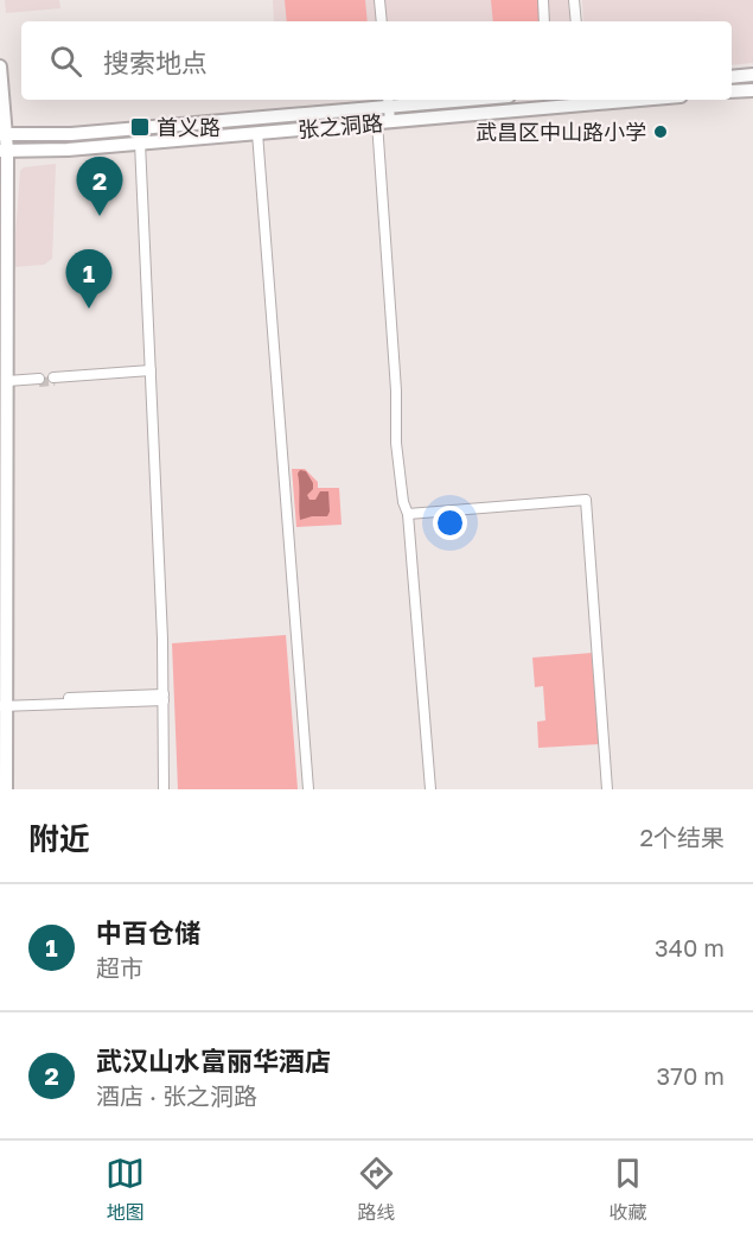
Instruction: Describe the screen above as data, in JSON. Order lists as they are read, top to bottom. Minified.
{"streets":{"main road":["张之洞路"]},"places":{"transit":["首义路"],"other":["武昌区中山路小学"]},"page":{"search":"搜索地点","pins":["2","1"],"heading":["附近","2个结果"],"list":[{"mark":"1","name":"中百仓储","note":"超市","value":"340 m"},{"mark":"2","name":"武汉山水富丽华酒店","note":"酒店 · 张之洞路","value":"370 m"}],"nav":["地图","路线","收藏"]}}
